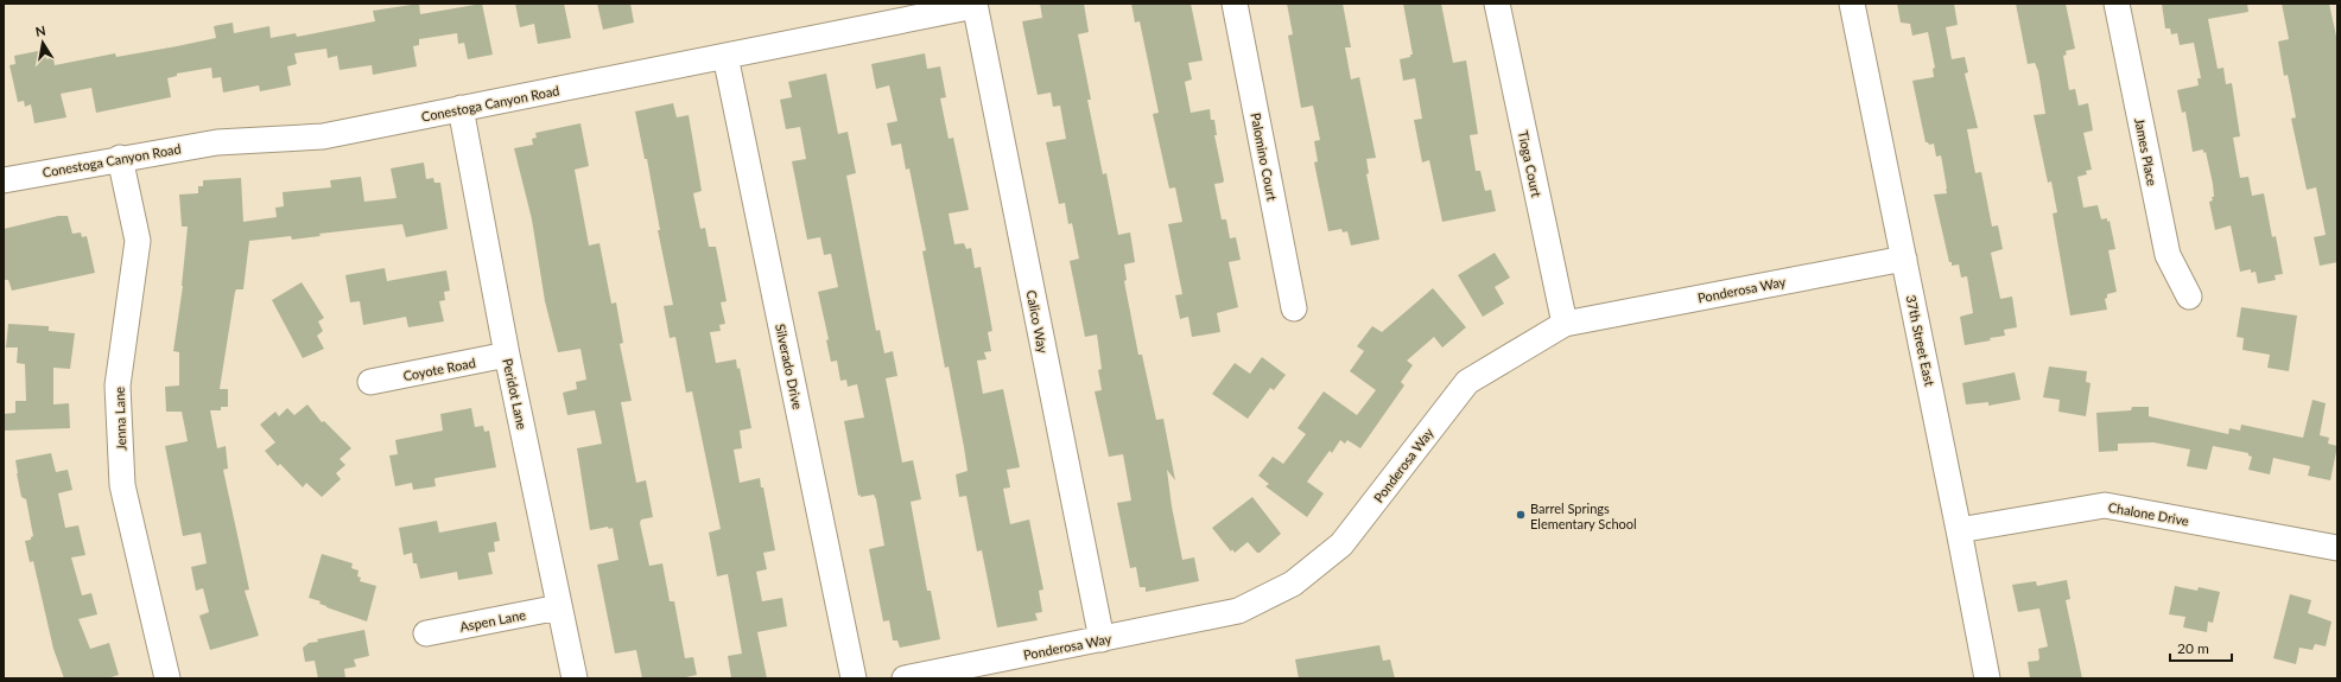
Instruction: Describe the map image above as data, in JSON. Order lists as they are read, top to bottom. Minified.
{"streets":{"street":["Conestoga Canyon Road","James Place","Palomino Court","Tioga Court","Ponderosa Way","Calico Way","37th Street East","Silverado Drive","Coyote Road","Peridot Lane","Jenna Lane","Chalone Drive","Aspen Lane"]},"crossings":[["Conestoga Canyon Road","Calico Way"],["Conestoga Canyon Road","Silverado Drive"],["Conestoga Canyon Road","Peridot Lane"],["Conestoga Canyon Road","Jenna Lane"],["Tioga Court","Ponderosa Way"],["Ponderosa Way","Calico Way"],["Ponderosa Way","37th Street East"],["37th Street East","Chalone Drive"],["Coyote Road","Peridot Lane"],["Peridot Lane","Aspen Lane"]],"places":["Barrel Springs Elementary School"],"scale_bar":"20 m","north":"top"}
